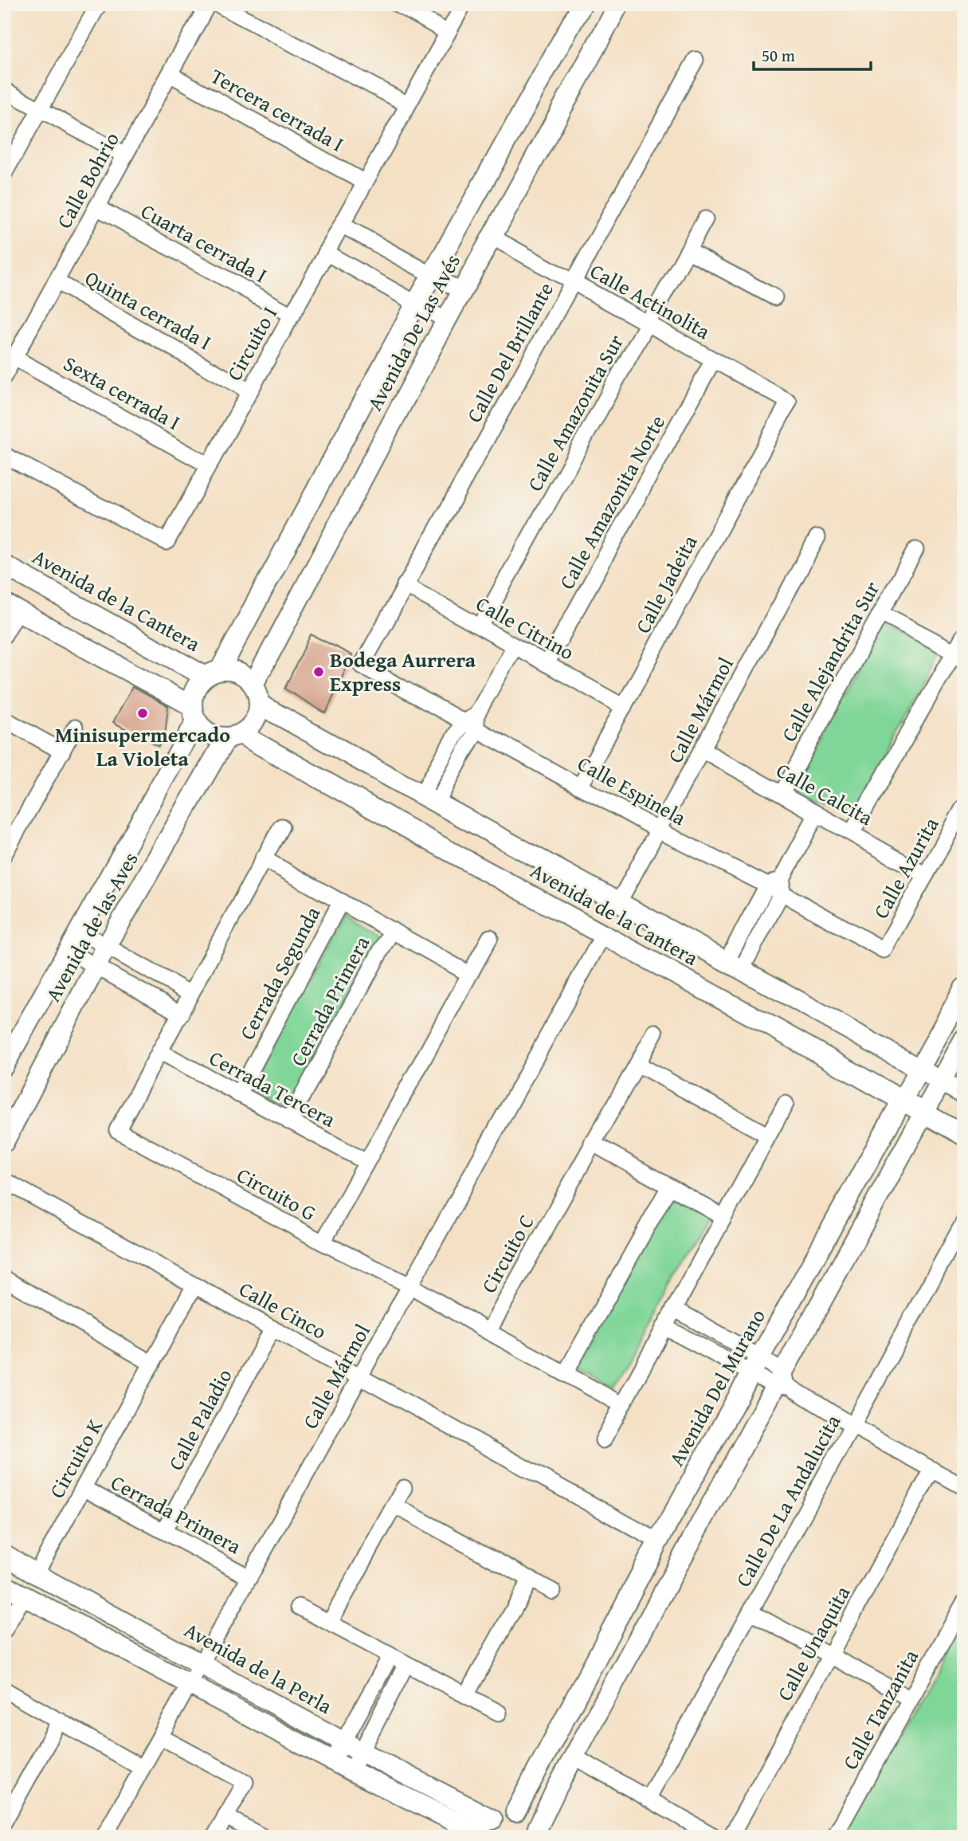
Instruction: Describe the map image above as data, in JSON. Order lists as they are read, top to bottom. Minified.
{"streets":{"street":["Tercera cerrada I","Calle Bohrio","Cuarta cerrada I","Calle Actinolita","Quinta cerrada I","Avenida De Las Avés","Circuito I","Calle Del Brillante","Sexta cerrada I","Calle Amazonita Sur","Calle Amazonita Norte","Calle Jadeita","Avenida de la Cantera","Calle Citrino","Calle Alejandrita Sur","Calle Mármol","Calle Espinela","Calle Calcita","Calle Azurita","Avenida de las Aves","Cerrada Segunda","Cerrada Primera","Cerrada Tercera","Circuito G","Circuito C","Calle Cinco","Avenida Del Murano","Calle Paladio","Circuito K","Calle De La Andalucita","Calle Unaquita","Avenida de la Perla","Calle Tanzanita"]},"crossings":[["Tercera cerrada I","Calle Bohrio"],["Tercera cerrada I","Circuito I"],["Calle Bohrio","Cuarta cerrada I"],["Calle Bohrio","Quinta cerrada I"],["Calle Bohrio","Sexta cerrada I"],["Cuarta cerrada I","Circuito I"],["Calle Actinolita","Avenida De Las Avés"],["Calle Actinolita","Calle Del Brillante"],["Calle Actinolita","Calle Amazonita Sur"],["Calle Actinolita","Calle Amazonita Norte"],["Calle Actinolita","Calle Jadeita"],["Quinta cerrada I","Circuito I"],["Avenida De Las Avés","Avenida de la Cantera"],["Avenida De Las Avés","Avenida de las Aves"],["Circuito I","Sexta cerrada I"],["Calle Del Brillante","Calle Citrino"],["Calle Del Brillante","Calle Espinela"],["Calle Amazonita Sur","Calle Citrino"],["Calle Amazonita Norte","Calle Citrino"],["Calle Jadeita","Calle Citrino"],["Calle Jadeita","Calle Espinela"],["Avenida de la Cantera","Calle Mármol"],["Avenida de la Cantera","Avenida de las Aves"],["Avenida de la Cantera","Avenida Del Murano"],["Calle Alejandrita Sur","Calle Calcita"],["Calle Mármol","Calle Espinela"],["Calle Mármol","Calle Calcita"],["Calle Mármol","Cerrada Primera"],["Calle Mármol","Calle Cinco"],["Calle Mármol","Avenida de la Perla"],["Calle Espinela","Calle Azurita"],["Calle Calcita","Calle Azurita"],["Cerrada Segunda","Cerrada Tercera"],["Cerrada Primera","Cerrada Tercera"],["Cerrada Primera","Calle Paladio"],["Cerrada Primera","Circuito K"],["Cerrada Tercera","Circuito G"],["Calle Cinco","Avenida Del Murano"],["Calle Cinco","Calle Paladio"],["Calle Cinco","Circuito K"],["Circuito K","Avenida de la Perla"]],"places":["Bodega Aurrera Express","Minisupermercado La Violeta"],"scale_bar":"50 m"}
